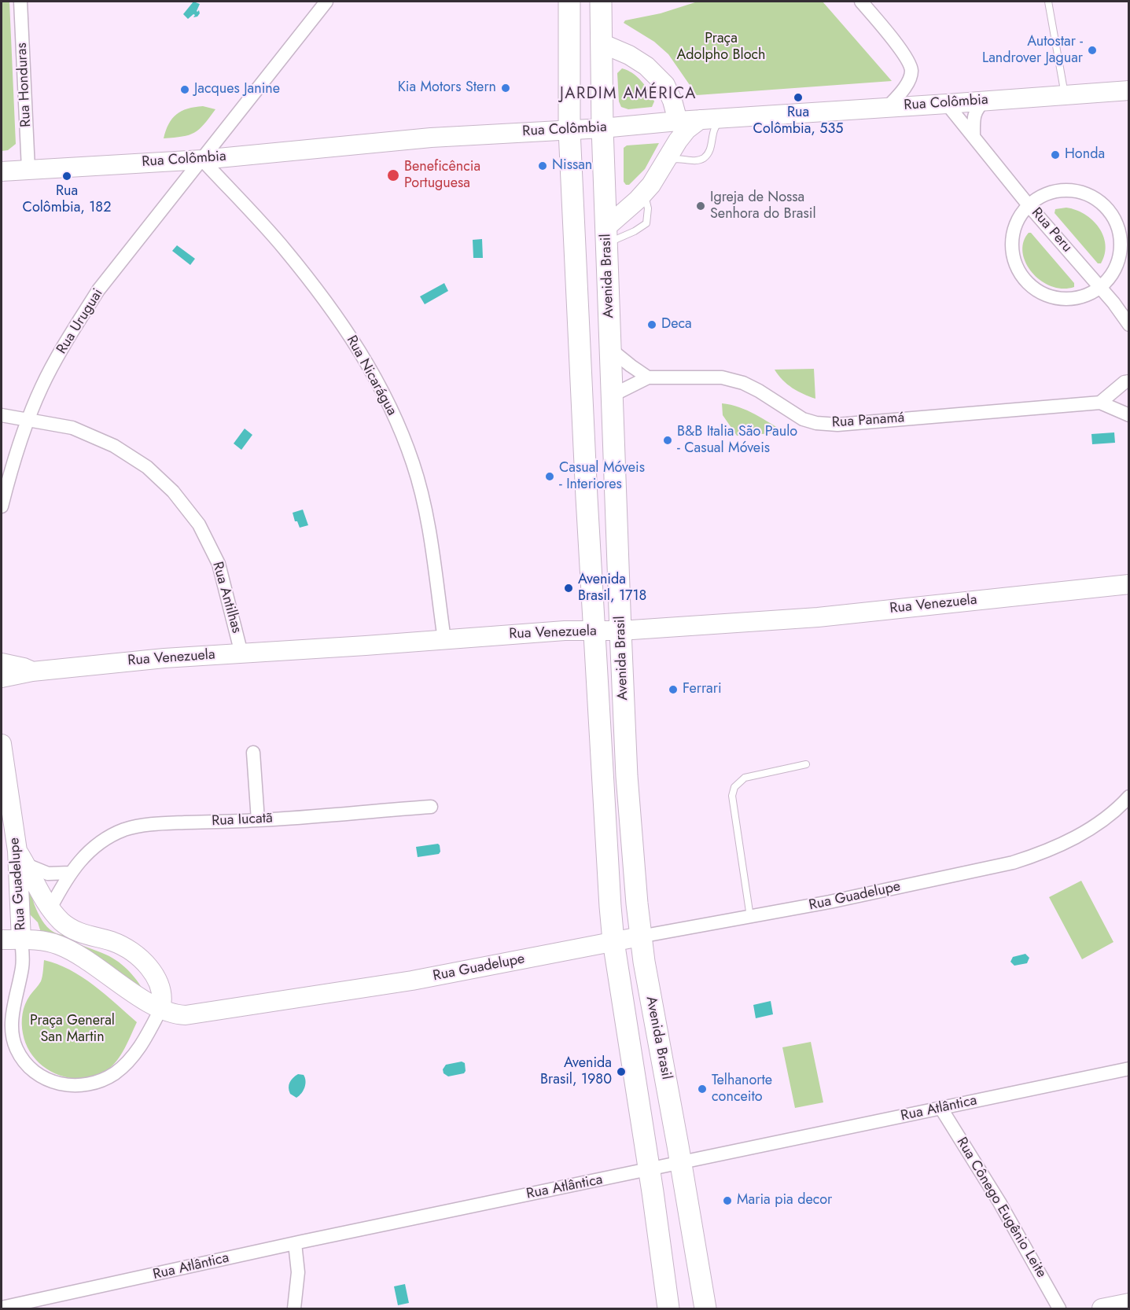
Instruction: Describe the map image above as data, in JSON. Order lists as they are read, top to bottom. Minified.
{"streets":{"main road":["Avenida Brasil"],"street":["Rua Honduras","Rua Colômbia","Rua Peru","Rua Uruguai","Rua Nicarágua","Rua Panamá","Rua Antilhas","Rua Venezuela","Rua Iucatã","Rua Guadelupe","Rua Atlântica","Rua Cônego Eugênio Leite"]},"crossings":[["Rua Honduras","Rua Colômbia"],["Rua Colômbia","Rua Peru"],["Rua Colômbia","Avenida Brasil"],["Rua Colômbia","Rua Uruguai"],["Rua Colômbia","Rua Nicarágua"],["Avenida Brasil","Rua Panamá"],["Avenida Brasil","Rua Venezuela"],["Avenida Brasil","Rua Guadelupe"],["Avenida Brasil","Rua Atlântica"],["Rua Uruguai","Rua Nicarágua"],["Rua Uruguai","Rua Antilhas"],["Rua Nicarágua","Rua Venezuela"],["Rua Antilhas","Rua Venezuela"],["Rua Atlântica","Rua Cônego Eugênio Leite"]],"districts":["JARDIM AMÉRICA"],"parks":["Praça Adolpho Bloch","Praça General San Martin"],"places":["Autostar - Landrover Jaguar","Kia Motors Stern","Jacques Janine","Rua Colômbia, 535","Honda","Nissan","Beneficência Portuguesa","Rua Colômbia, 182","Igreja de Nossa Senhora do Brasil","Deca","B&B Italia São Paulo - Casual Móveis","Casual Móveis - Interiores","Avenida Brasil, 1718","Ferrari","Avenida Brasil, 1980","Telhanorte conceito","Maria pia decor"]}
